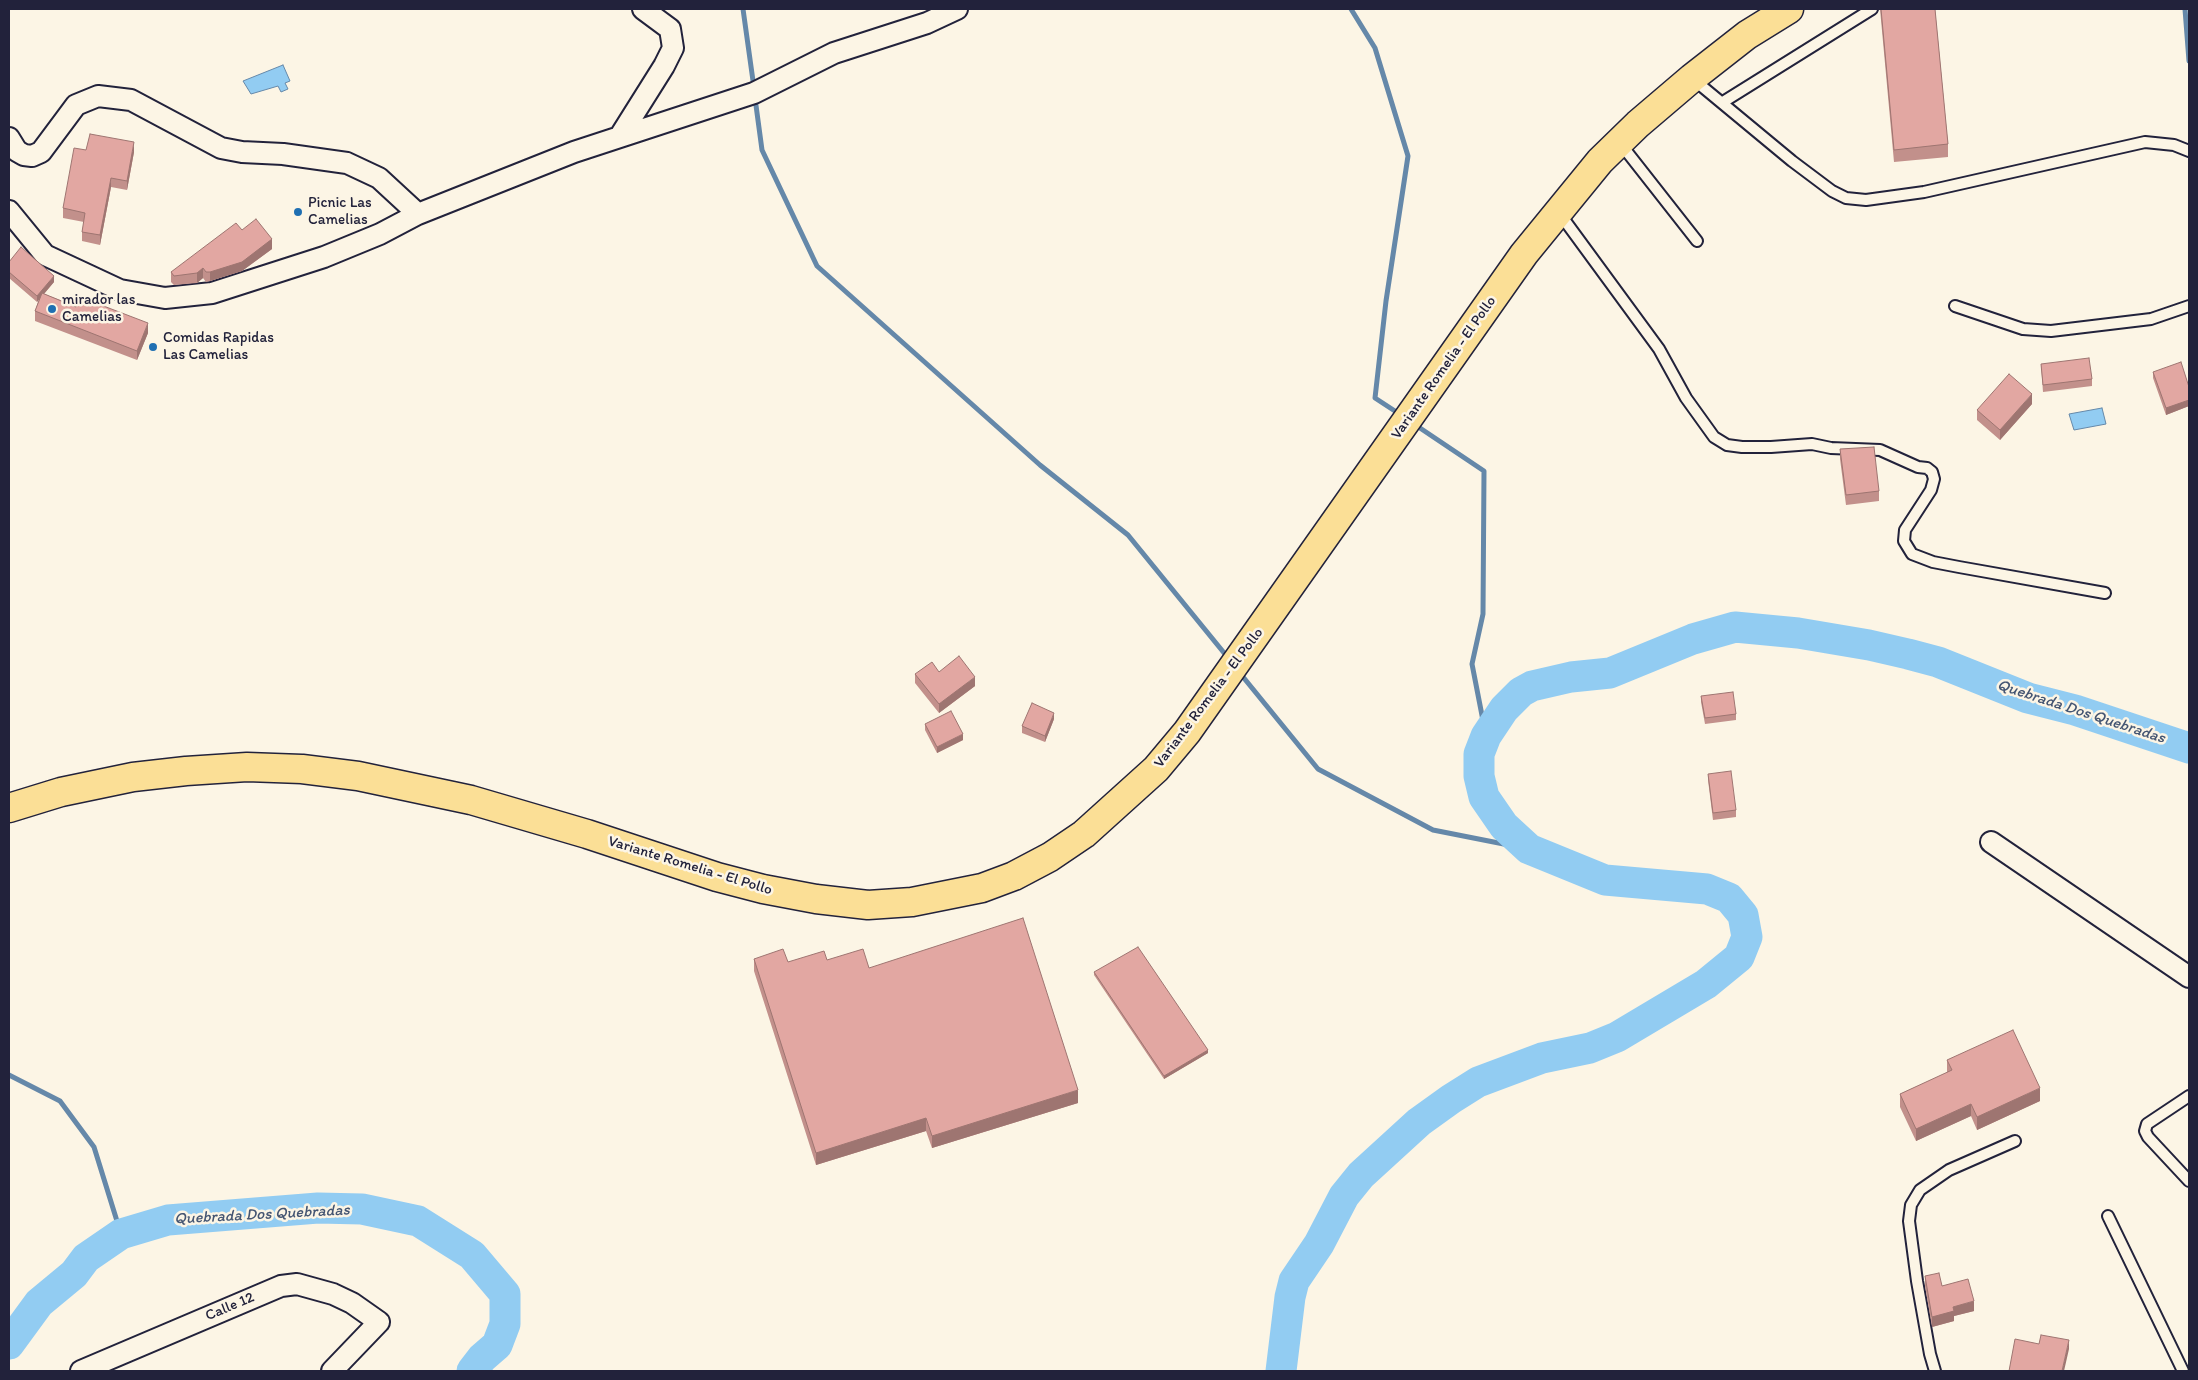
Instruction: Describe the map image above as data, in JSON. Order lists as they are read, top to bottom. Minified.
{"streets":{"highway":["Variante Romelia - El Pollo"],"street":["Calle 12"]},"water":["Quebrada Dos Quebradas"],"places":["Picnic Las Camelias","mirador las Camelias","Comidas Rapidas Las Camelias"]}
